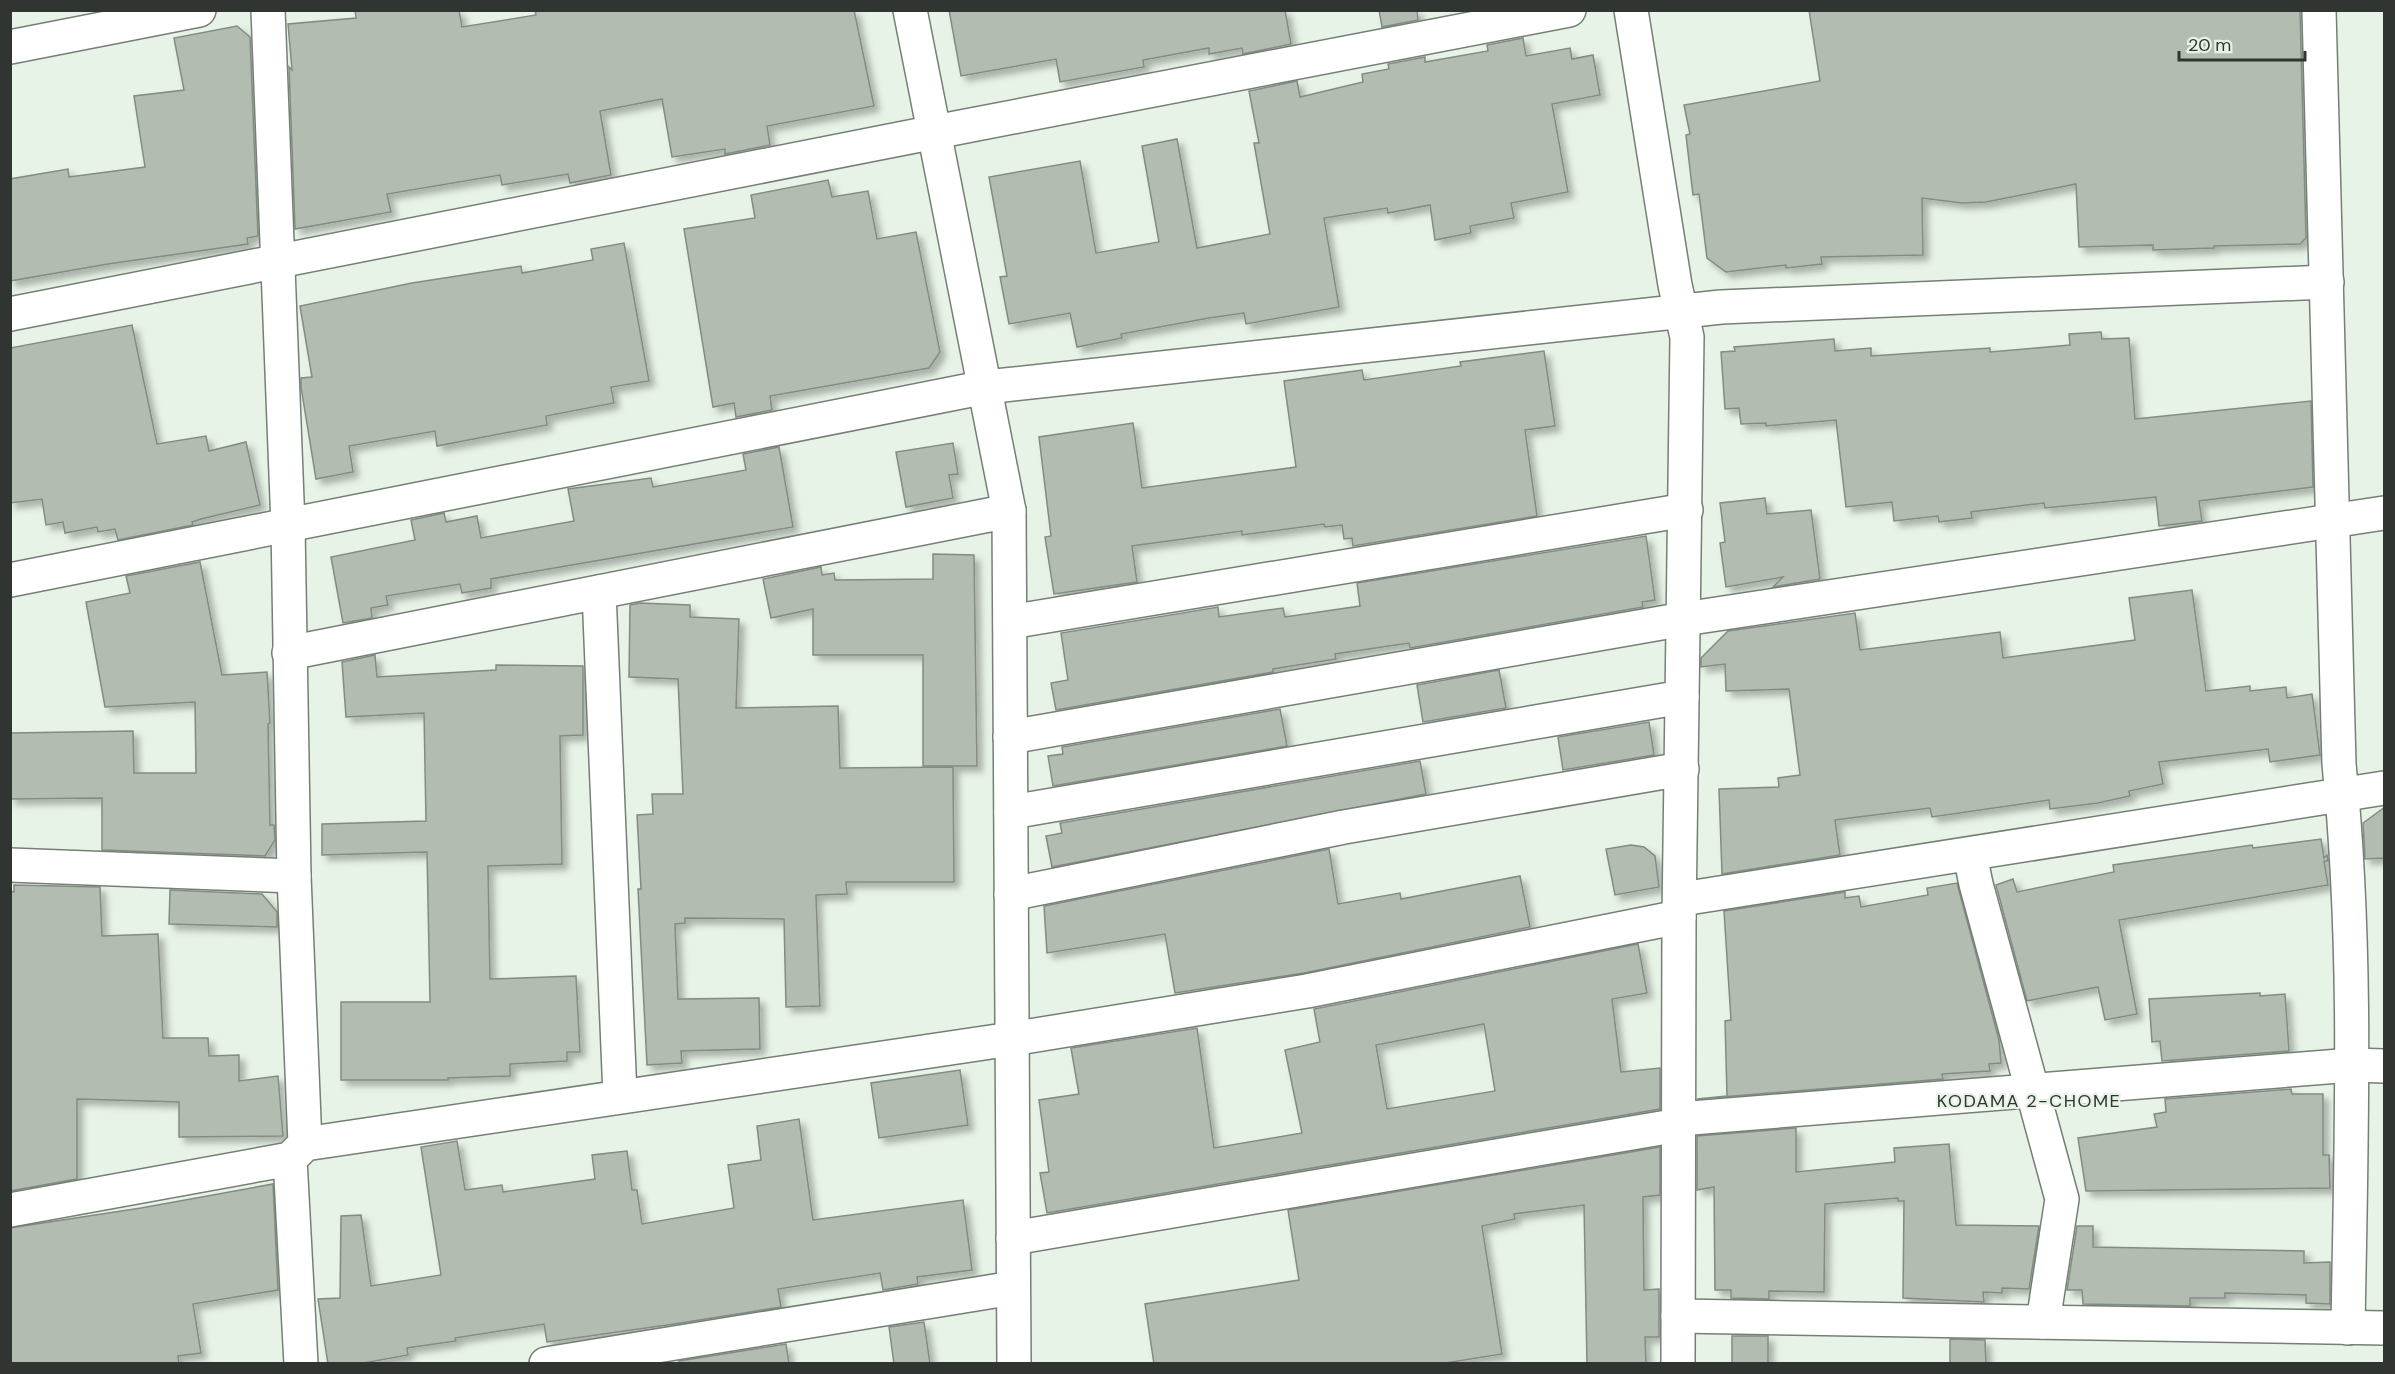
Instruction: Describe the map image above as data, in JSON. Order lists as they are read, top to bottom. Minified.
{"districts":["KODAMA 2-CHOME"],"scale_bar":"20 m"}
